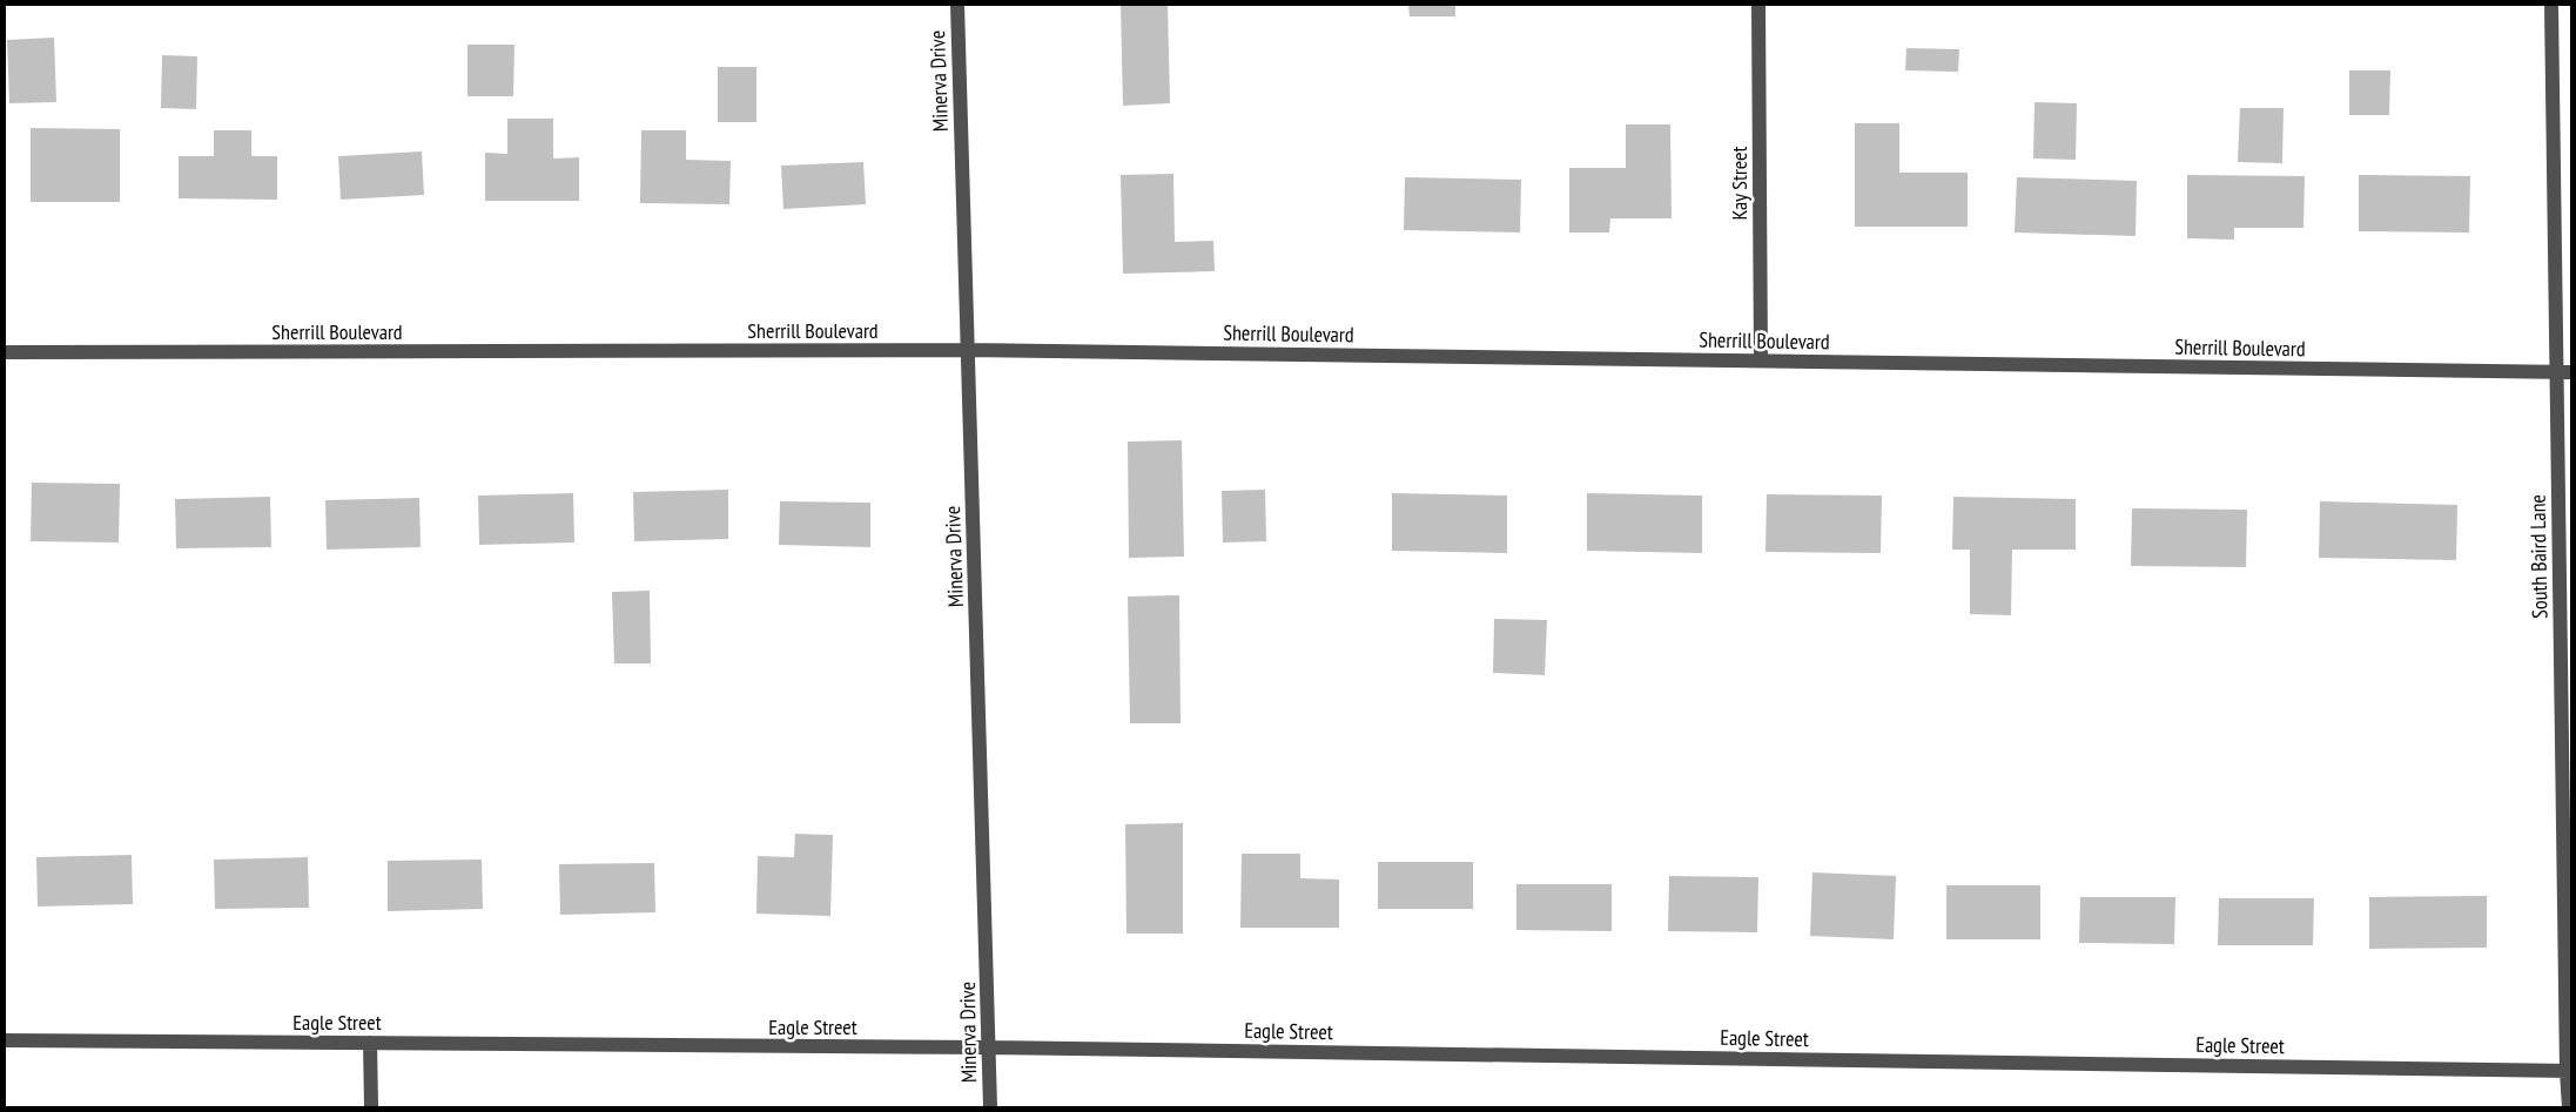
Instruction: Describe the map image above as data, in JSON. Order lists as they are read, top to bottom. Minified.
{"streets":{"street":["Minerva Drive","Kay Street","Sherrill Boulevard","South Baird Lane","Eagle Street"]},"crossings":[["Minerva Drive","Sherrill Boulevard"],["Minerva Drive","Eagle Street"],["Kay Street","Sherrill Boulevard"],["Sherrill Boulevard","South Baird Lane"],["South Baird Lane","Eagle Street"]]}
